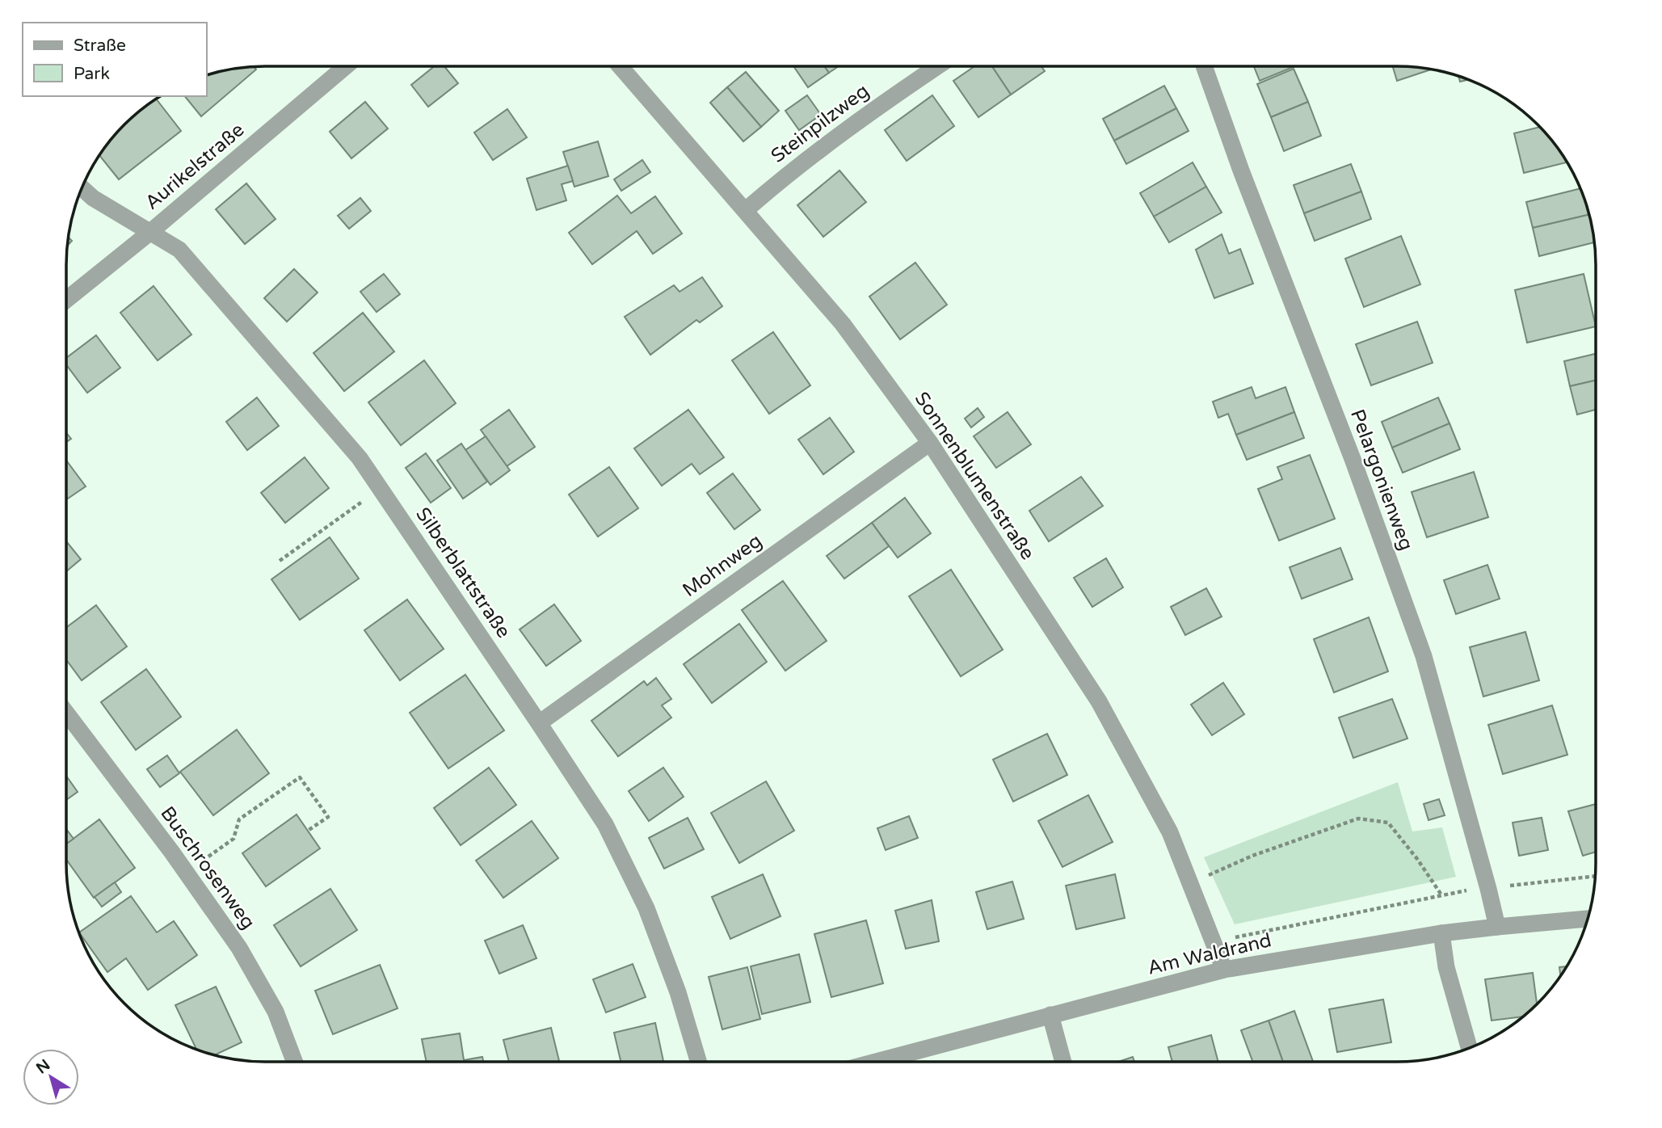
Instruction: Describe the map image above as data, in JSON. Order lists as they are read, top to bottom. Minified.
{"streets":{"street":["Steinpilzweg","Aurikelstraße","Sonnenblumenstraße","Pelargonienweg","Mohnweg","Silberblattstraße","Buschrosenweg","Am Waldrand"]},"crossings":[["Steinpilzweg","Sonnenblumenstraße"],["Aurikelstraße","Silberblattstraße"],["Sonnenblumenstraße","Mohnweg"],["Sonnenblumenstraße","Am Waldrand"],["Pelargonienweg","Am Waldrand"],["Mohnweg","Silberblattstraße"]],"legend":["Straße","Park"],"north":"top left"}
